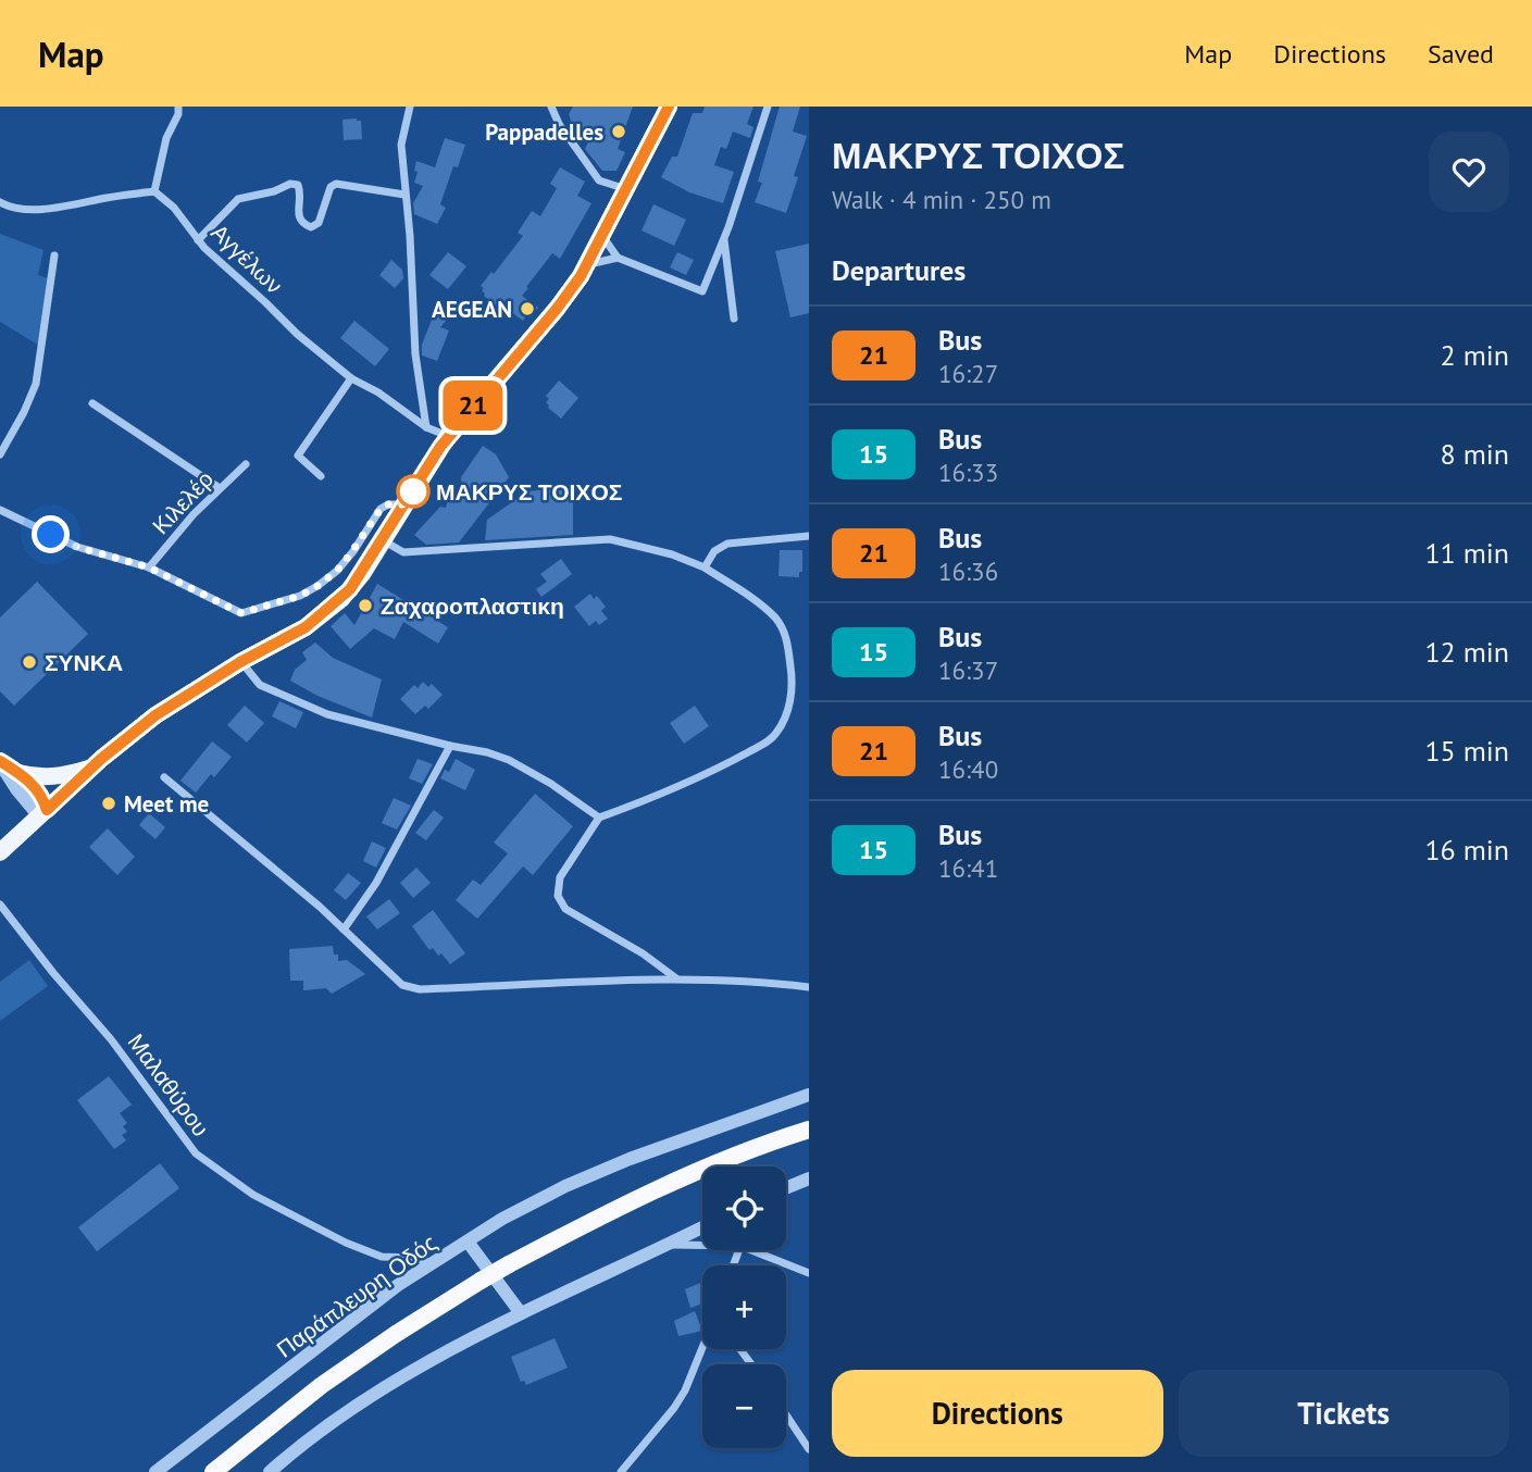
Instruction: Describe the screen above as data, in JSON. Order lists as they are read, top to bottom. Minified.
{"streets":{"street":["Αγγέλων","Κιλελέρ","Μαλαθύρου","Παράπλευρη Οδός"]},"crossings":[["Μαλαθύρου","Παράπλευρη Οδός"]],"places":["Pappadelles","AEGEAN","ΜΑΚΡΥΣ ΤΟΙΧΟΣ","Ζαχαροπλαστικη","ΣΥΝΚΑ","Meet me"],"lines":["bus line 21"],"page":{"header":"Map","nav":["Map","Directions","Saved"],"on_map":"21","heading":[["ΜΑΚΡΥΣ ΤΟΙΧΟΣ","Walk · 4 min · 250 m"],"Departures"],"list":[{"mark":"21","name":"Bus","note":"16:27","value":"2 min"},{"mark":"15","name":"Bus","note":"16:33","value":"8 min"},{"mark":"21","name":"Bus","note":"16:36","value":"11 min"},{"mark":"15","name":"Bus","note":"16:37","value":"12 min"},{"mark":"21","name":"Bus","note":"16:40","value":"15 min"},{"mark":"15","name":"Bus","note":"16:41","value":"16 min"}],"map_buttons":["+","−"],"buttons":["Directions","Tickets"]}}
